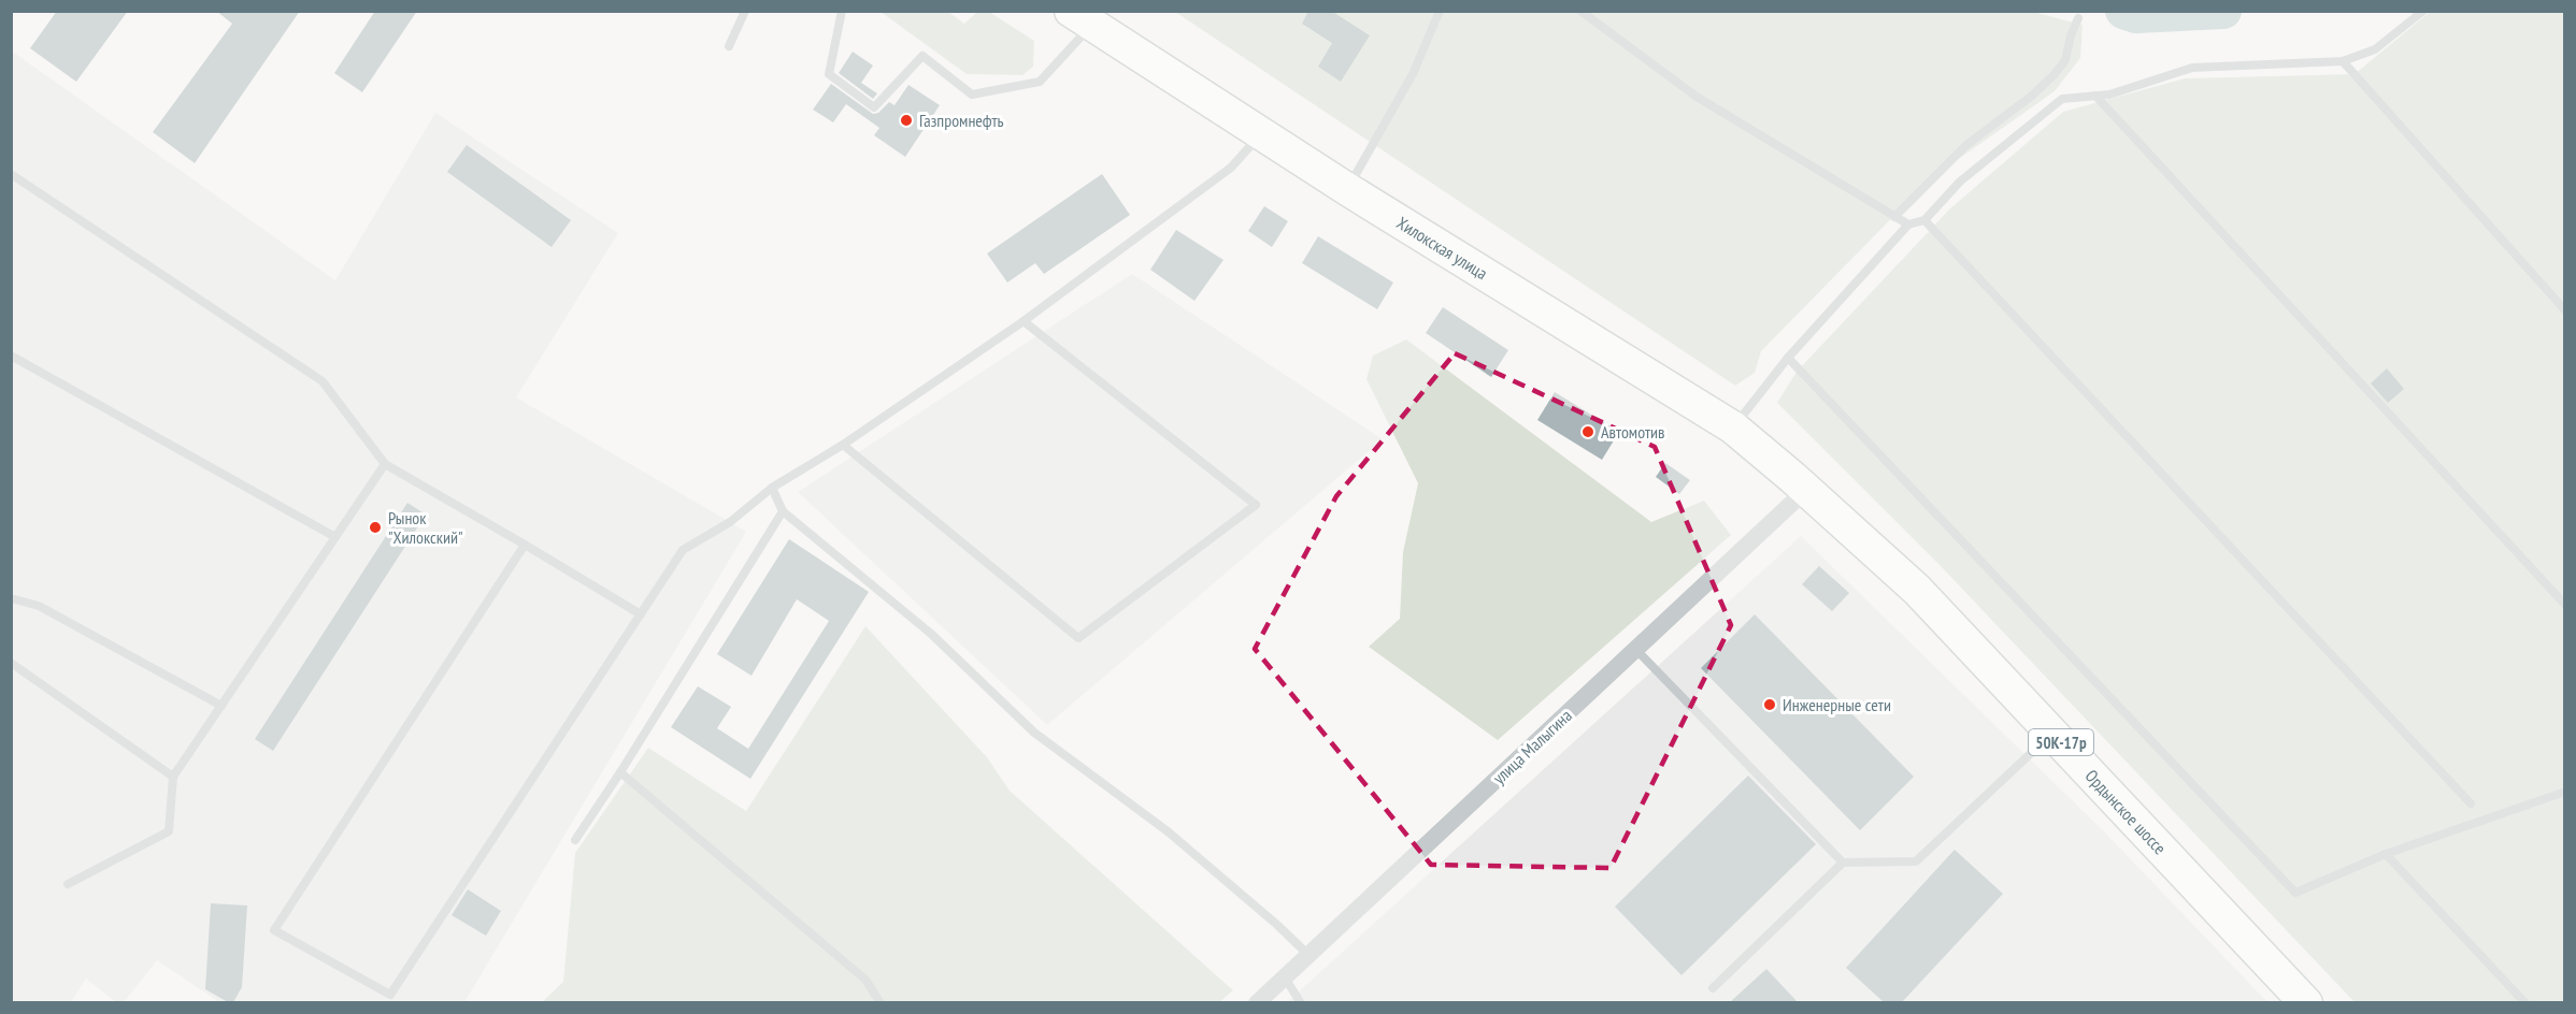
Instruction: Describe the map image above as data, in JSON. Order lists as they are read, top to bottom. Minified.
{"streets":{"highway":["Хилокская улица","50К-17р","Ордынское шоссе"],"street":["улица Малыгина"]},"crossings":[["Хилокская улица","улица Малыгина"],["Хилокская улица","Ордынское шоссе"],["улица Малыгина","Ордынское шоссе"]],"places":["Газпромнефть","Автомотив","Рынок \"Хилокский\"","Инженерные сети"]}
